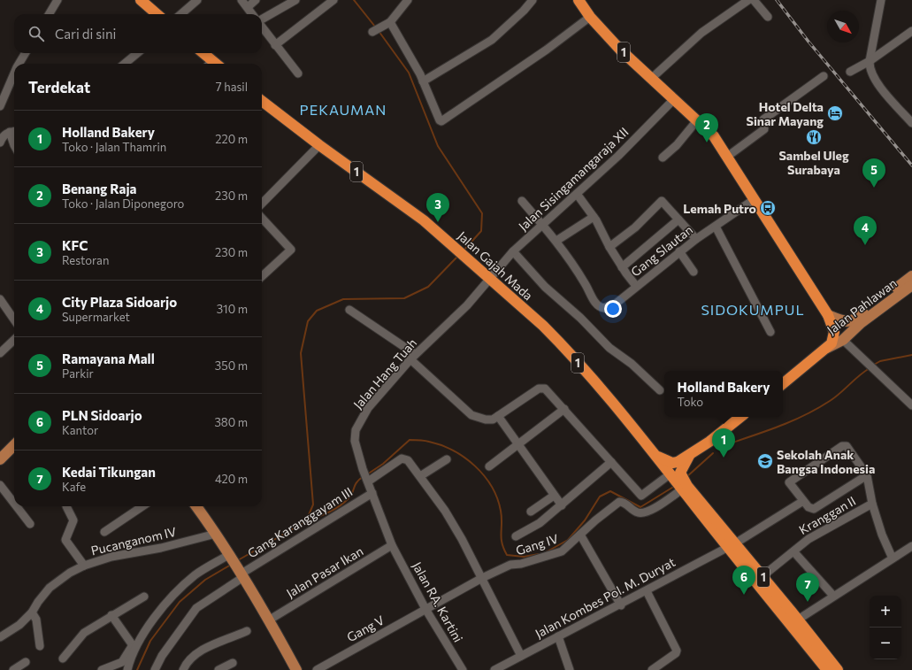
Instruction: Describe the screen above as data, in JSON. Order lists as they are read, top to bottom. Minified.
{"streets":{"highway":["1","Jalan Gajah Mada"],"main road":["Jalan Pahlawan"],"street":["Jalan Sisingamangaraja XII","Gang Slautan","Jalan Hang Tuah","Kranggan II","Gang Karanggayam III","Pucanganom IV","Gang IV","Jalan Pasar Ikan","Jalan Kombes Pol. M. Duryat","Jalan RA. Kartini","Gang V"]},"crossings":[["1","Jalan Sisingamangaraja XII"],["1","Gang Slautan"],["1","Jalan Gajah Mada"],["1","Jalan Pahlawan"],["1","Kranggan II"],["1","Gang IV"],["1","Jalan Kombes Pol. M. Duryat"],["Jalan Sisingamangaraja XII","Jalan Gajah Mada"],["Jalan Sisingamangaraja XII","Jalan Hang Tuah"],["Jalan Gajah Mada","Jalan Hang Tuah"],["Jalan Hang Tuah","Gang Karanggayam III"],["Jalan Hang Tuah","Jalan Pasar Ikan"],["Jalan Hang Tuah","Jalan RA. Kartini"],["Gang IV","Jalan RA. Kartini"],["Gang IV","Gang V"],["Jalan Pasar Ikan","Jalan RA. Kartini"],["Jalan RA. Kartini","Gang V"]],"districts":["PEKAUMAN","SIDOKUMPUL"],"places":{"hotel":["Hotel Delta Sinar Mayang"],"restaurant":["Sambel Uleg Surabaya"],"bus stop":["Lemah Putro"],"school or university":["Sekolah Anak Bangsa Indonesia"]},"north":"bottom right","page":{"search":"Cari di sini","heading":["Terdekat","7 hasil"],"list":[{"mark":"1","name":"Holland Bakery","note":"Toko · Jalan Thamrin","value":"220 m"},{"mark":"2","name":"Benang Raja","note":"Toko · Jalan Diponegoro","value":"230 m"},{"mark":"3","name":"KFC","note":"Restoran","value":"230 m"},{"mark":"4","name":"City Plaza Sidoarjo","note":"Supermarket","value":"310 m"},{"mark":"5","name":"Ramayana Mall","note":"Parkir","value":"350 m"},{"mark":"6","name":"PLN Sidoarjo","note":"Kantor","value":"380 m"},{"mark":"7","name":"Kedai Tikungan","note":"Kafe","value":"420 m"}],"pins":["2","5","3","4","1","6","7"],"popup":["Holland Bakery","Toko"],"map_buttons":["+","−"]}}
